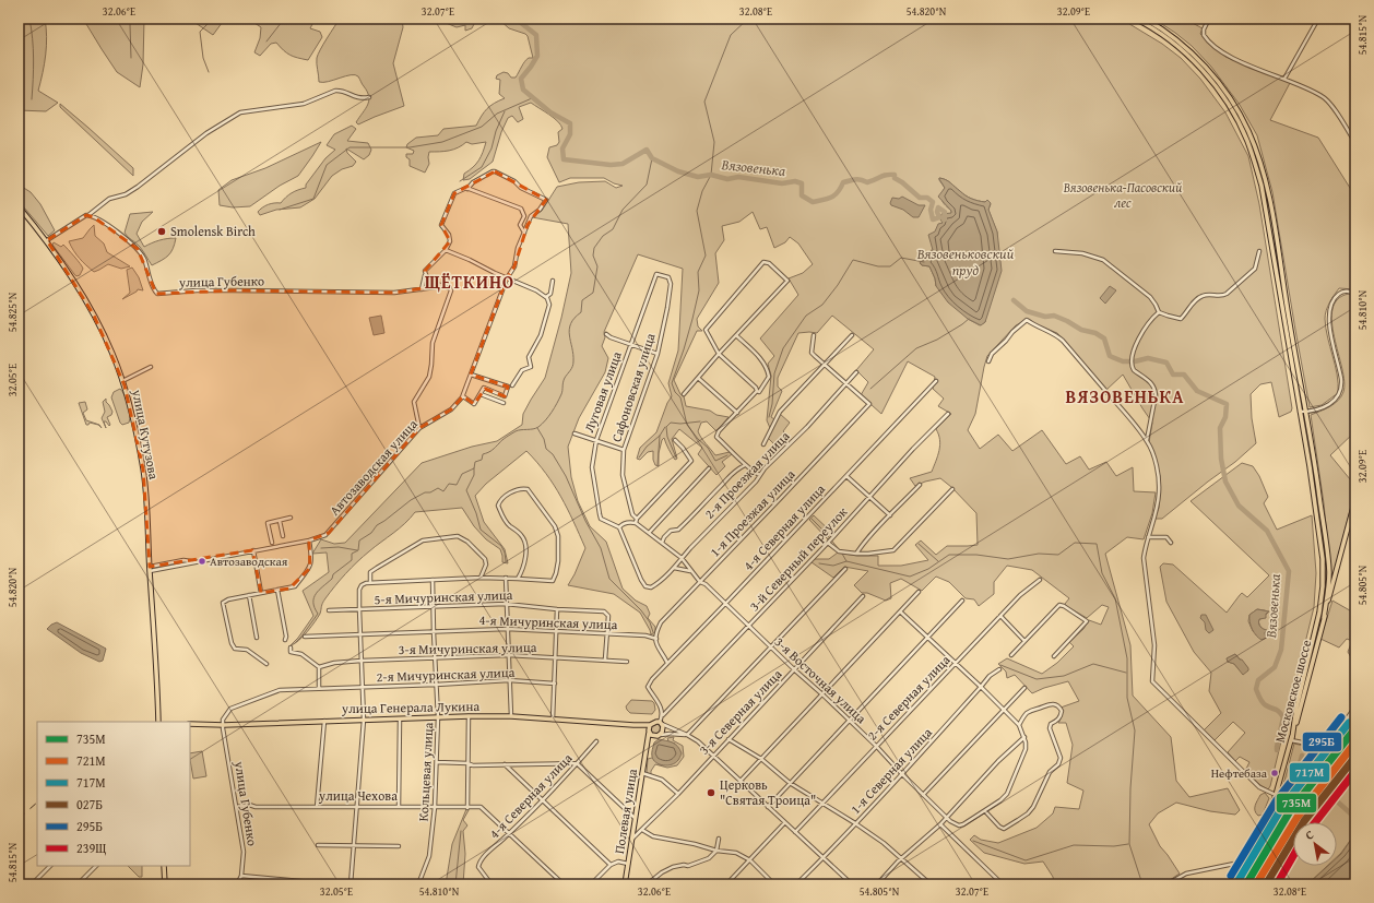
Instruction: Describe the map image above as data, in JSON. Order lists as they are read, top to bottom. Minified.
{"streets":{"main road":["улица Кутузова","Московское шоссе","улица Генерала Лукина","Полевая улица"],"street":["улица Губенко","Сафоновская улица","Луговая улица","Автозаводская улица","2-я Проезжая улица","1-я Проезжая улица","4-я Северная улица","3-й Северный переулок","5-я Мичуринская улица","4-я Мичуринская улица","3-я Мичуринская улица","2-я Мичуринская улица","3-я Восточная улица","2-я Северная улица","3-я Северная улица","1-я Северная улица","Кольцевая улица","улица Чехова"]},"crossings":[["улица Губенко","2-я Мичуринская улица"],["улица Губенко","улица Генерала Лукина"],["улица Губенко","улица Чехова"],["Сафоновская улица","Луговая улица"],["Луговая улица","2-я Проезжая улица"],["улица Кутузова","Автозаводская улица"],["2-я Проезжая улица","1-я Проезжая улица"],["2-я Проезжая улица","3-я Восточная улица"],["1-я Проезжая улица","4-я Мичуринская улица"],["1-я Проезжая улица","3-я Восточная улица"],["4-я Северная улица","3-й Северный переулок"],["4-я Северная улица","3-я Восточная улица"],["4-я Северная улица","улица Чехова"],["3-й Северный переулок","3-я Восточная улица"],["5-я Мичуринская улица","4-я Мичуринская улица"],["5-я Мичуринская улица","Кольцевая улица"],["4-я Мичуринская улица","Кольцевая улица"],["3-я Мичуринская улица","Кольцевая улица"],["2-я Мичуринская улица","улица Генерала Лукина"],["2-я Мичуринская улица","Кольцевая улица"],["3-я Восточная улица","2-я Северная улица"],["3-я Восточная улица","3-я Северная улица"],["3-я Восточная улица","1-я Северная улица"],["улица Генерала Лукина","Кольцевая улица"],["улица Генерала Лукина","Полевая улица"],["3-я Северная улица","Полевая улица"],["Кольцевая улица","улица Чехова"]],"districts":["ЩЁТКИНО","ВЯЗОВЕНЬКА"],"water":["Вязовенька","Вязовеньковский пруд"],"parks":["Вязовенька-Пасовский лес"],"places":["Smolensk Birch","Автозаводская","Нефтебаза","Церковь \"Святая Троица\""],"lines":["transit line 295Б","transit line 717М","transit line 735М","transit line 721М","transit line 027Б","transit line 239Щ"],"legend":["735М","721М","717М","027Б","295Б","239Щ"],"north":"top left","coordinates":["32.06°E","32.07°E","32.08°E","54.820°N","32.09°E","54.815°N","54.810°N","54.825°N","32.05°E","54.805°N"]}
